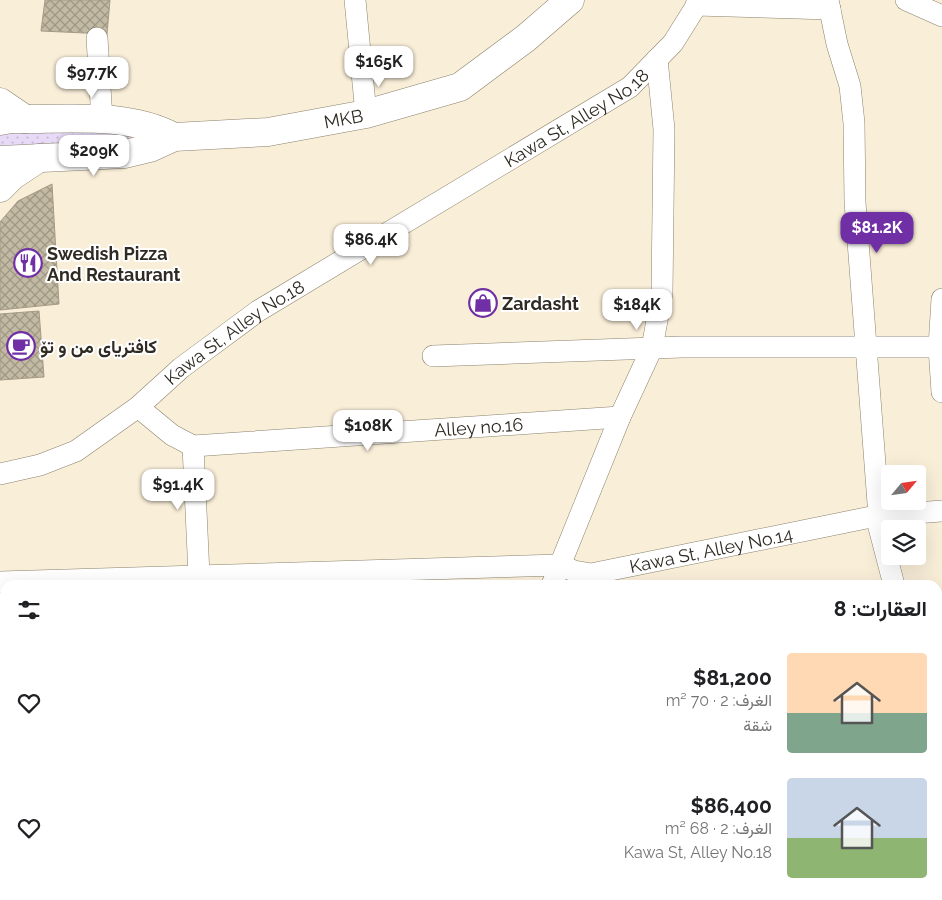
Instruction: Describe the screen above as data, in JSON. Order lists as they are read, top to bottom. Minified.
{"streets":{"main road":["MKB"],"street":["Kawa St, Alley No.18","Alley no.16","Kawa St, Alley No.14"]},"places":{"restaurant":["Swedish Pizza And Restaurant"],"shop":["Zardasht"],"cafe":["کافتریای من و تۆ"]},"north":"top right","page":{"price":["$165K","$97.7K","$209K","$81.2K","$86.4K","$184K","$108K","$91.4K"],"heading":"العقارات: 8","list":[{"name":"$81,200","note":"الغرف: 2 · 70 m² · شقة"},{"name":"$86,400","note":"الغرف: 2 · 68 m² · Kawa St, Alley No.18"}]}}
